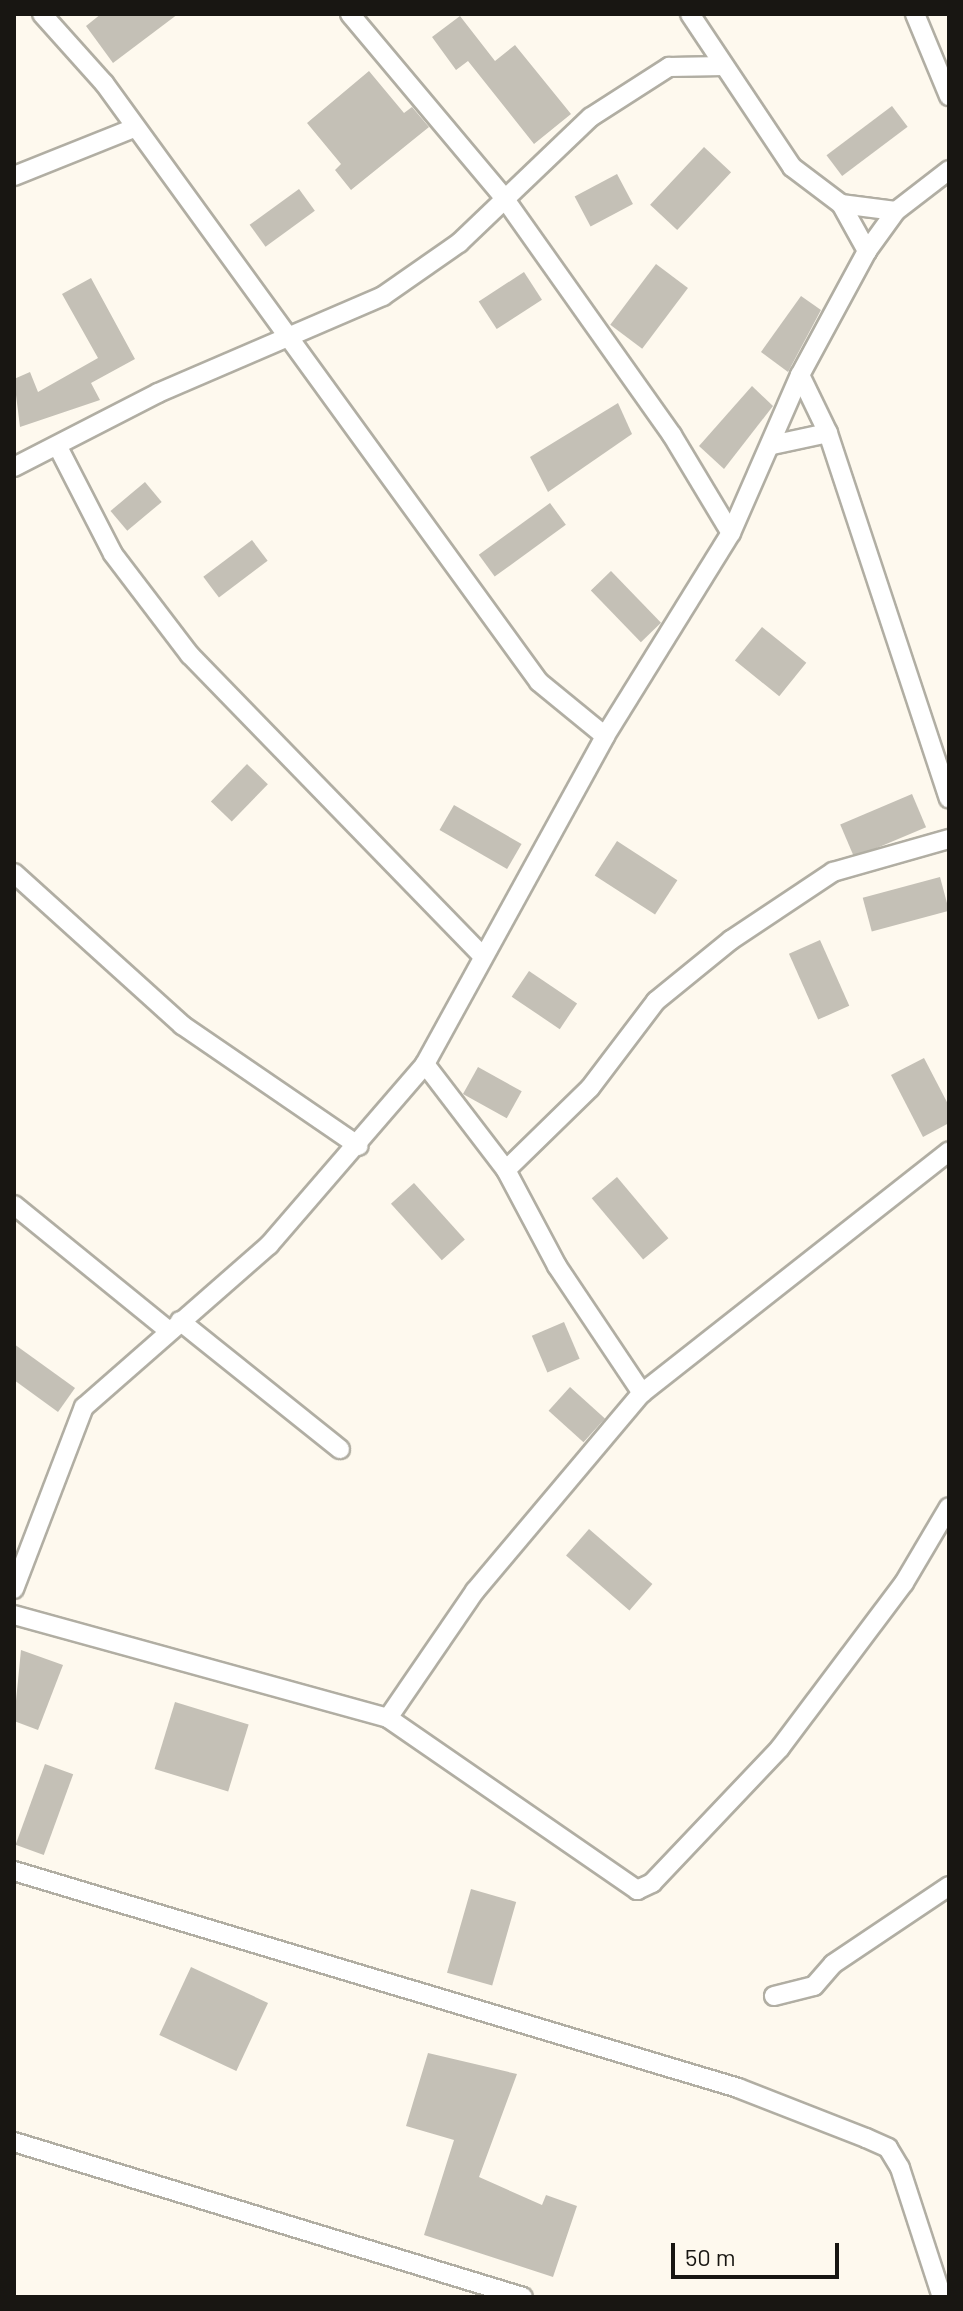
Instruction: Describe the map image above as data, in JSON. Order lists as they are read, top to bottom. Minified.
{"scale_bar":"50 m"}
